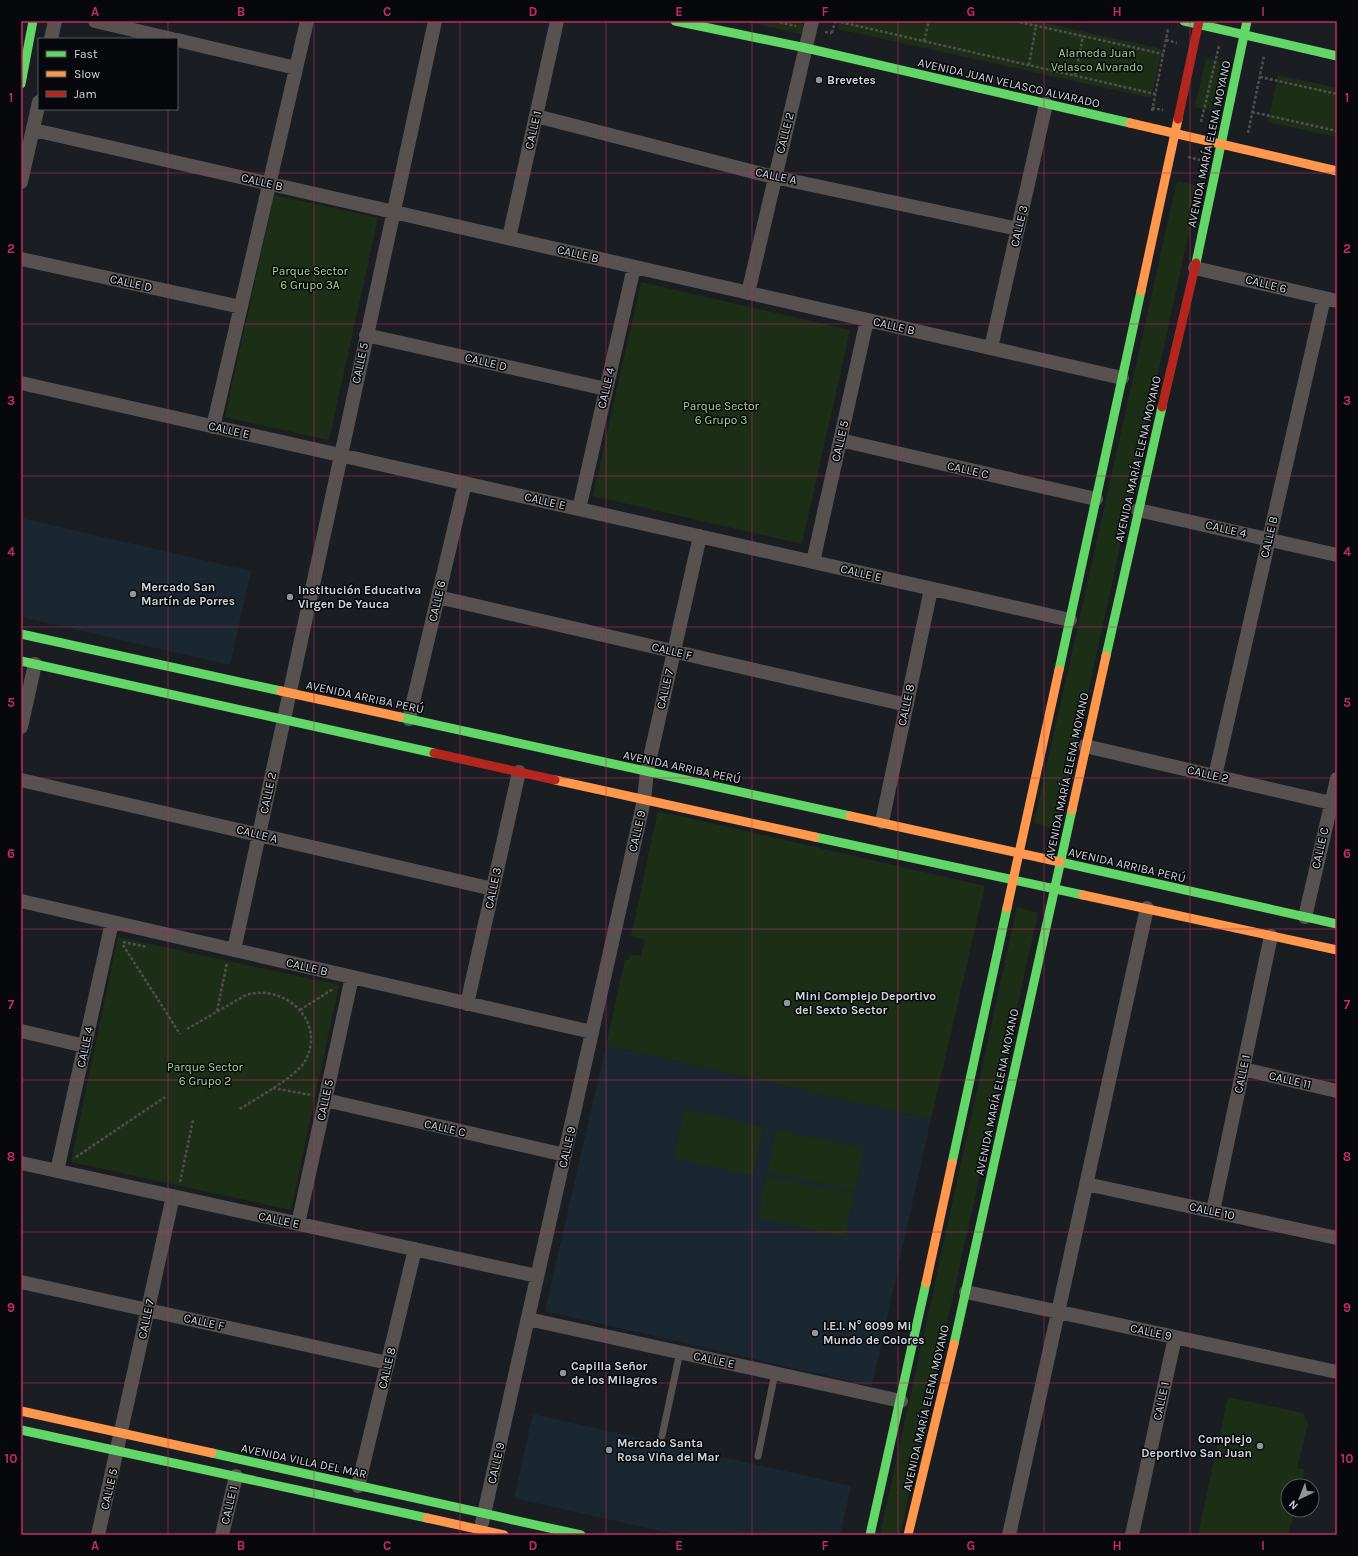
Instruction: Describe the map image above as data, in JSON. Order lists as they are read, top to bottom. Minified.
{"streets":{"street":["AVENIDA JUAN VELASCO ALVARADO","CALLE 1","CALLE 2","AVENIDA MARÍA ELENA MOYANO","CALLE A","CALLE B","CALLE 3","CALLE D","CALLE 6","CALLE 5","CALLE 4","CALLE E","CALLE C","CALLE F","CALLE 7","AVENIDA ARRIBA PERÚ","CALLE 8","CALLE 9","CALLE 11","CALLE 10","AVENIDA VILLA DEL MAR"]},"crossings":[["AVENIDA JUAN VELASCO ALVARADO","CALLE 2"],["AVENIDA JUAN VELASCO ALVARADO","AVENIDA MARÍA ELENA MOYANO"],["AVENIDA JUAN VELASCO ALVARADO","CALLE 3"],["CALLE 1","CALLE A"],["CALLE 1","CALLE B"],["CALLE 1","AVENIDA ARRIBA PERÚ"],["CALLE 1","CALLE 9"],["CALLE 1","CALLE 11"],["CALLE 1","CALLE 10"],["CALLE 1","AVENIDA VILLA DEL MAR"],["CALLE 2","AVENIDA MARÍA ELENA MOYANO"],["CALLE 2","CALLE A"],["CALLE 2","CALLE B"],["CALLE 2","CALLE 5"],["CALLE 2","CALLE C"],["CALLE 2","AVENIDA ARRIBA PERÚ"],["AVENIDA MARÍA ELENA MOYANO","CALLE 6"],["AVENIDA MARÍA ELENA MOYANO","CALLE 4"],["AVENIDA MARÍA ELENA MOYANO","AVENIDA ARRIBA PERÚ"],["AVENIDA MARÍA ELENA MOYANO","CALLE 9"],["CALLE A","CALLE 3"],["CALLE B","CALLE 3"],["CALLE B","CALLE 6"],["CALLE B","CALLE 5"],["CALLE B","CALLE 4"],["CALLE B","CALLE 9"],["CALLE 3","AVENIDA ARRIBA PERÚ"],["CALLE D","CALLE 5"],["CALLE D","CALLE 4"],["CALLE 6","CALLE E"],["CALLE 6","CALLE F"],["CALLE 6","AVENIDA ARRIBA PERÚ"],["CALLE 5","CALLE E"],["CALLE 5","CALLE C"],["CALLE 5","CALLE 7"],["CALLE 5","AVENIDA ARRIBA PERÚ"],["CALLE 5","AVENIDA VILLA DEL MAR"],["CALLE 4","CALLE E"],["CALLE E","CALLE 7"],["CALLE E","CALLE 8"],["CALLE E","CALLE 9"],["CALLE C","AVENIDA ARRIBA PERÚ"],["CALLE C","CALLE 9"],["CALLE F","CALLE 7"],["CALLE F","CALLE 8"],["CALLE 7","AVENIDA ARRIBA PERÚ"],["CALLE 7","CALLE 9"],["CALLE 7","AVENIDA VILLA DEL MAR"],["AVENIDA ARRIBA PERÚ","CALLE 8"],["AVENIDA ARRIBA PERÚ","CALLE 9"],["CALLE 8","AVENIDA VILLA DEL MAR"],["CALLE 9","AVENIDA VILLA DEL MAR"]],"parks":["Alameda Juan Velasco Alvarado","Parque Sector 6 Grupo 3A","Parque Sector 6 Grupo 3","Parque Sector 6 Grupo 2"],"places":["Brevetes","Mercado San Martín de Porres","Institución Educativa Virgen De Yauca","Mini Complejo Deportivo del Sexto Sector","I.E.I. N° 6099 Mi Mundo de Colores","Capilla Señor de los Milagros","Complejo Deportivo San Juan","Mercado Santa Rosa Viña del Mar"],"legend":["Fast","Slow","Jam"],"north":"bottom left","grid":{"columns":["A","B","C","D","E","F","G","H","I"],"rows":["1","2","3","4","5","6","7","8","9","10"]}}
